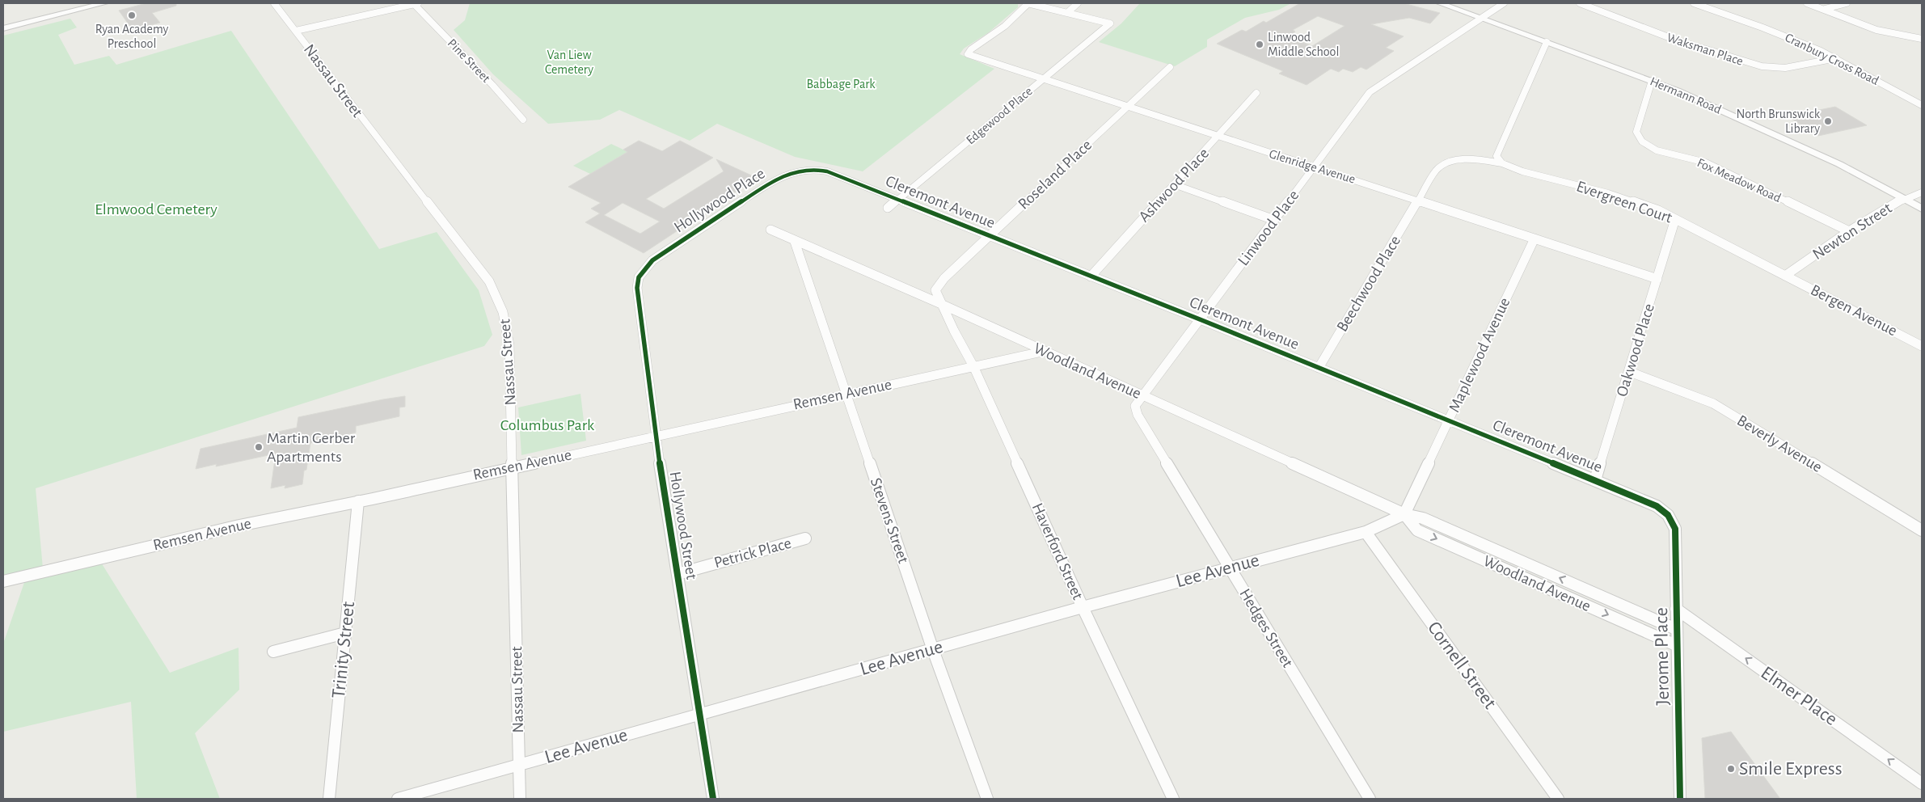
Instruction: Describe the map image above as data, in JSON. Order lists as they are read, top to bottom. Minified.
{"streets":{"street":["Waksman Place","Cranbury Cross Road","Pine Street","Nassau Street","Hermann Road","Edgewood Place","Glenridge Avenue","Roseland Place","Fox Meadow Road","Ashwood Place","Hollywood Place","Cleremont Avenue","Evergreen Court","Linwood Place","Newton Street","Beechwood Place","Bergen Avenue","Oakwood Place","Maplewood Avenue","Woodland Avenue","Remsen Avenue","Beverly Avenue","Stevens Street","Hollywood Street","Haverford Street","Petrick Place","Lee Avenue","Hedges Street","Trinity Street","Jerome Place","Cornell Street","Elmer Place"]},"crossings":[["Waksman Place","Cranbury Cross Road"],["Nassau Street","Remsen Avenue"],["Nassau Street","Lee Avenue"],["Hermann Road","Fox Meadow Road"],["Hermann Road","Linwood Place"],["Hermann Road","Newton Street"],["Edgewood Place","Glenridge Avenue"],["Edgewood Place","Cleremont Avenue"],["Glenridge Avenue","Roseland Place"],["Glenridge Avenue","Ashwood Place"],["Glenridge Avenue","Evergreen Court"],["Glenridge Avenue","Linwood Place"],["Glenridge Avenue","Beechwood Place"],["Glenridge Avenue","Oakwood Place"],["Glenridge Avenue","Maplewood Avenue"],["Roseland Place","Cleremont Avenue"],["Roseland Place","Woodland Avenue"],["Roseland Place","Haverford Street"],["Fox Meadow Road","Newton Street"],["Ashwood Place","Cleremont Avenue"],["Hollywood Place","Cleremont Avenue"],["Hollywood Place","Hollywood Street"],["Cleremont Avenue","Linwood Place"],["Cleremont Avenue","Beechwood Place"],["Cleremont Avenue","Oakwood Place"],["Cleremont Avenue","Maplewood Avenue"],["Cleremont Avenue","Jerome Place"],["Evergreen Court","Newton Street"],["Evergreen Court","Beechwood Place"],["Evergreen Court","Bergen Avenue"],["Evergreen Court","Oakwood Place"],["Linwood Place","Woodland Avenue"],["Linwood Place","Hedges Street"],["Newton Street","Bergen Avenue"],["Oakwood Place","Beverly Avenue"],["Maplewood Avenue","Woodland Avenue"],["Maplewood Avenue","Lee Avenue"],["Woodland Avenue","Remsen Avenue"],["Woodland Avenue","Stevens Street"],["Woodland Avenue","Haverford Street"],["Woodland Avenue","Lee Avenue"],["Woodland Avenue","Hedges Street"],["Woodland Avenue","Jerome Place"],["Remsen Avenue","Stevens Street"],["Remsen Avenue","Hollywood Street"],["Remsen Avenue","Haverford Street"],["Remsen Avenue","Trinity Street"],["Stevens Street","Lee Avenue"],["Hollywood Street","Petrick Place"],["Hollywood Street","Lee Avenue"],["Haverford Street","Lee Avenue"],["Lee Avenue","Hedges Street"],["Lee Avenue","Cornell Street"],["Jerome Place","Elmer Place"]],"one_way":["Elmer Place"],"parks":["Van Liew Cemetery","Babbage Park","Elmwood Cemetery","Columbus Park"],"places":["Ryan Academy Preschool","Linwood Middle School","North Brunswick Library","Martin Gerber Apartments","Smile Express"]}
